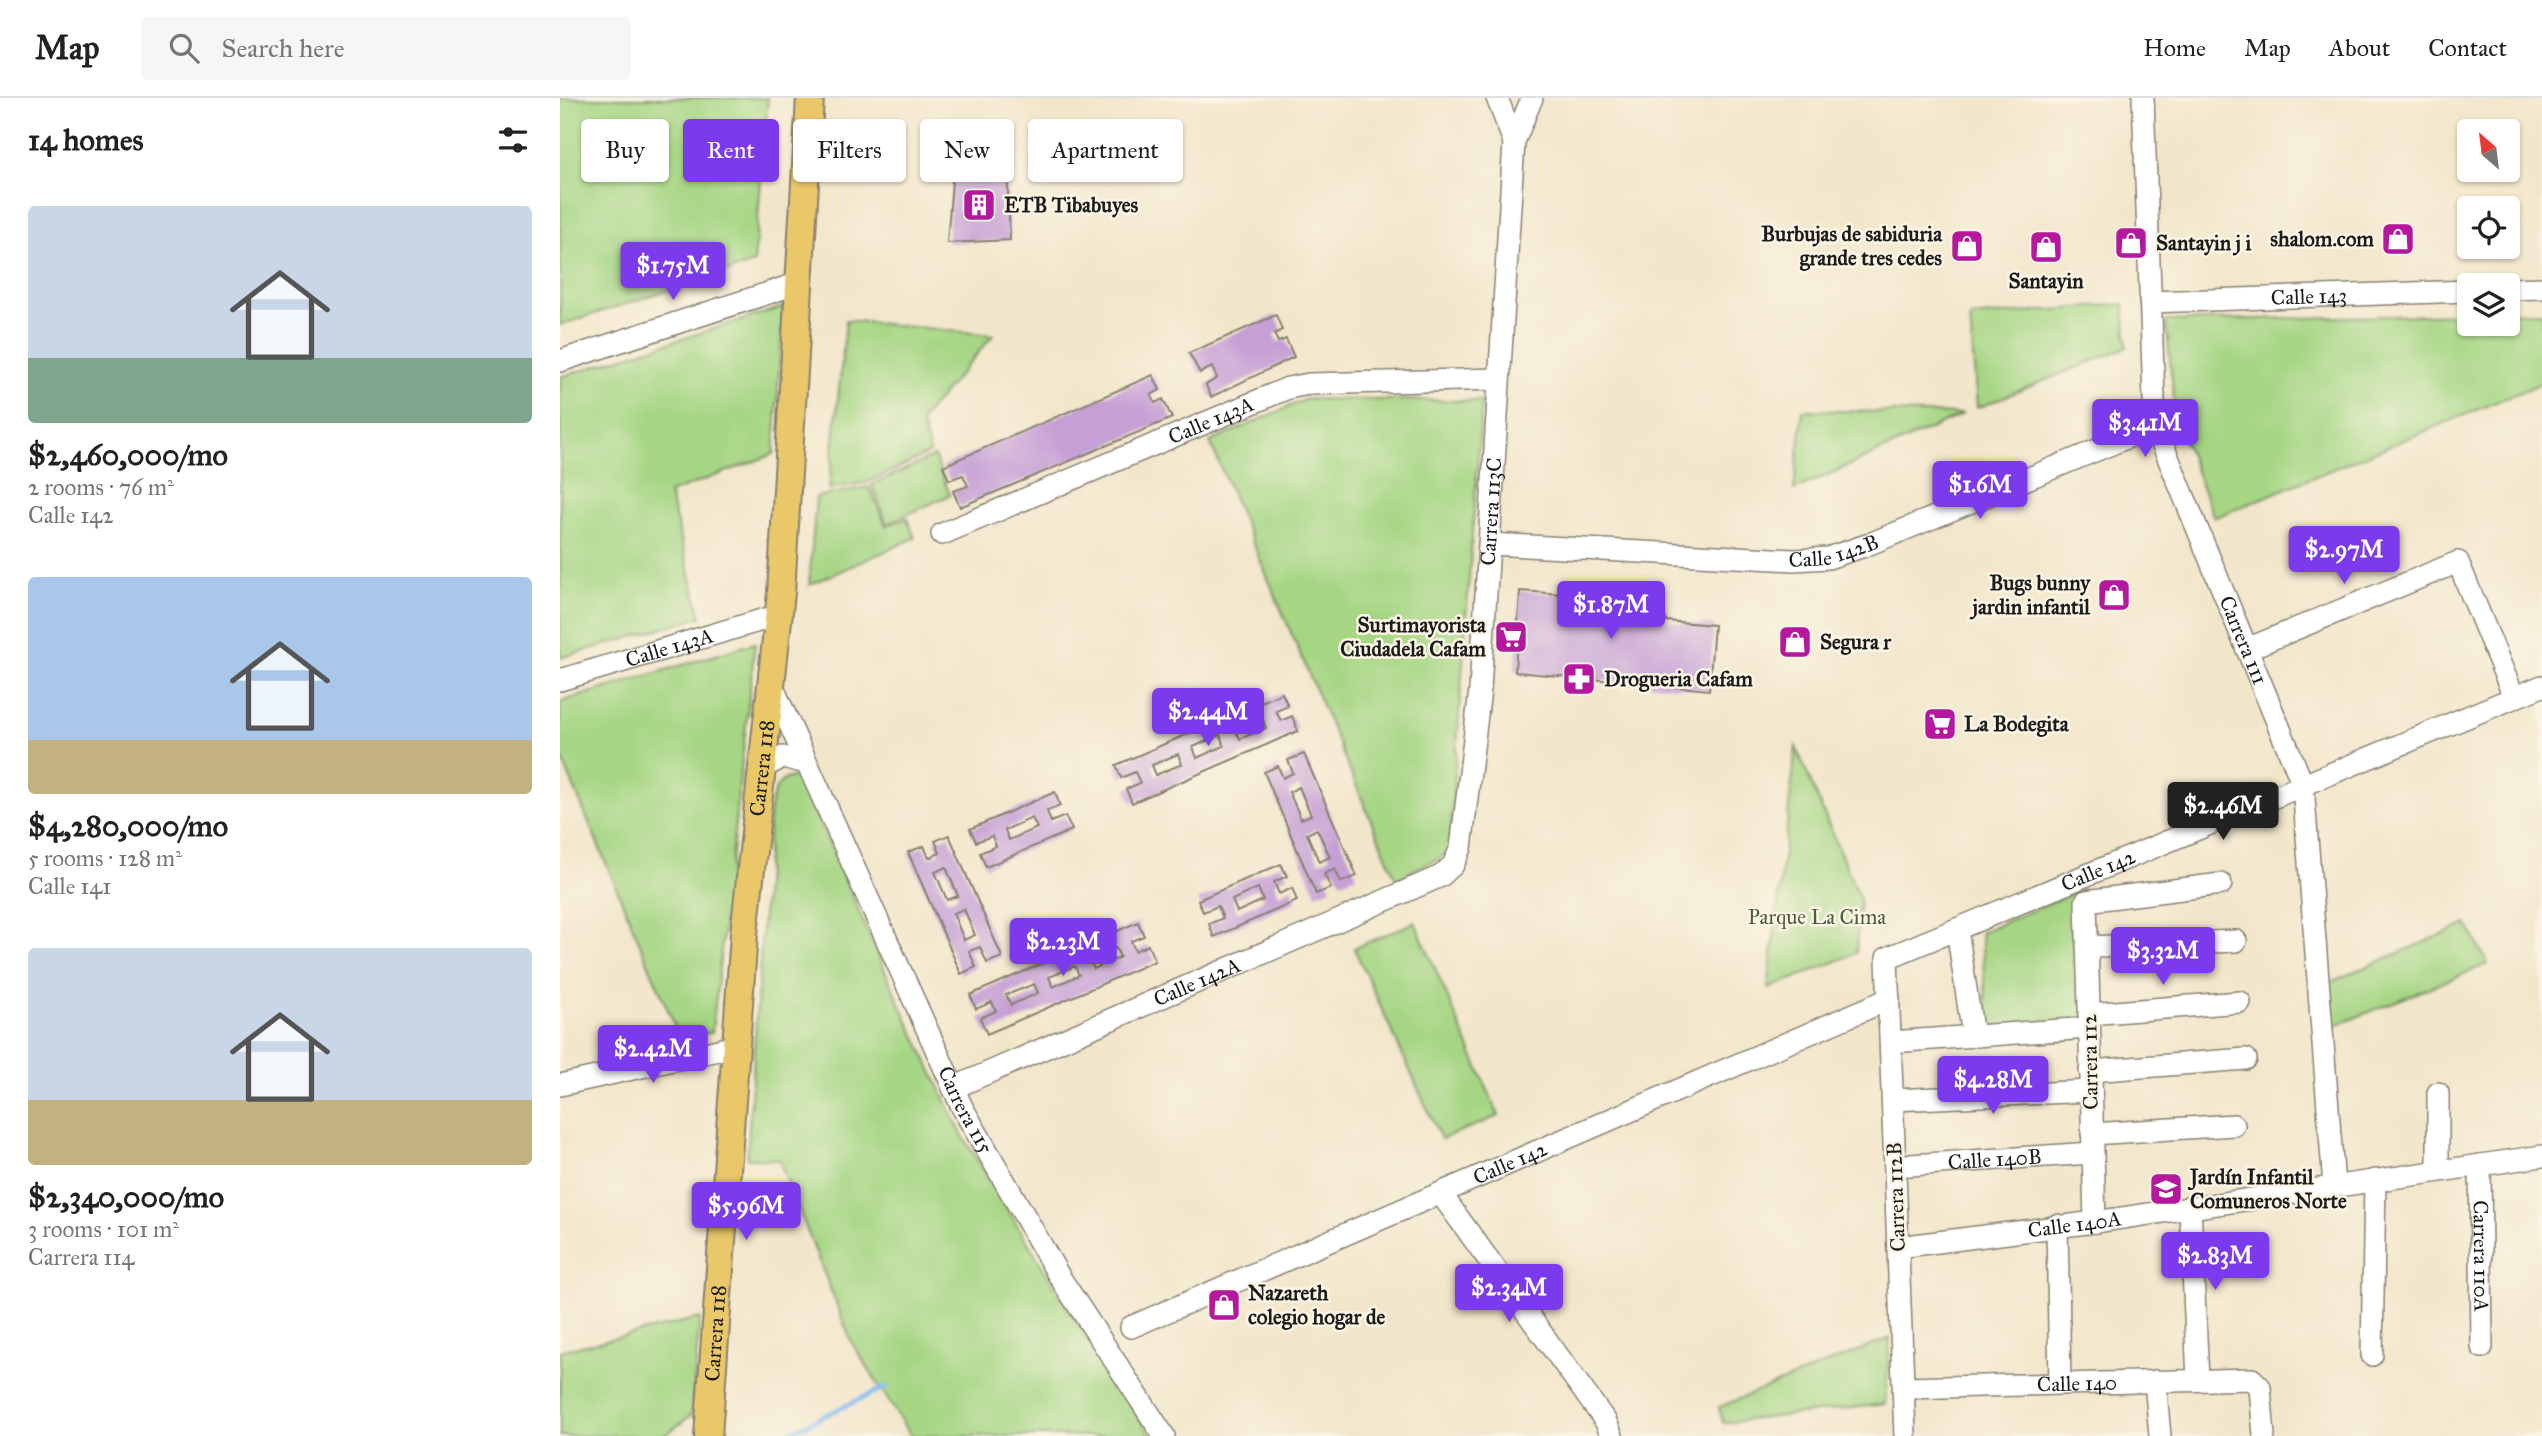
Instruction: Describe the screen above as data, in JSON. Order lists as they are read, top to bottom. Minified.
{"streets":{"main road":["Carrera 118"],"street":["Calle 143","Calle 143A","Carrera 113C","Calle 142B","Carrera 111","Calle 142","Calle 142A","Carrera 112","Carrera 115","Calle 140B","Carrera 112B","Calle 140A","Carrera 110A","Calle 140"]},"crossings":[["Calle 143","Carrera 111"],["Calle 143A","Carrera 113C"],["Calle 143A","Carrera 118"],["Carrera 113C","Calle 142B"],["Carrera 113C","Calle 142A"],["Calle 142B","Carrera 111"],["Carrera 111","Calle 142"],["Carrera 111","Calle 140A"],["Carrera 118","Carrera 115"],["Calle 142","Carrera 112B"],["Calle 142A","Carrera 115"],["Carrera 112","Calle 140B"],["Carrera 112","Calle 140A"],["Calle 140B","Carrera 112B"],["Carrera 112B","Calle 140A"],["Carrera 112B","Calle 140"],["Calle 140A","Carrera 110A"]],"parks":["Parque La Cima"],"places":{"building":["ETB Tibabuyes"],"shop":["shalom.com","Santayin j i","Burbujas de sabiduria grande tres cedes","Santayin","Bugs bunny jardin infantil","Segura r","Nazareth colegio hogar de"],"supermarket":["Surtimayorista Ciudadela Cafam","La Bodegita"],"pharmacy":["Drogueria Cafam"],"school or university":["Jardín Infantil Comuneros Norte"]},"north":"top left","page":{"header":"Map","search":"Search here","nav":["Home","Map","About","Contact"],"heading":"14 homes","chip":["Buy","Rent","Filters","New","Apartment"],"list":[{"name":"$2,460,000/mo","note":"2 rooms · 76 m² · Calle 142"},{"name":"$4,280,000/mo","note":"5 rooms · 128 m² · Calle 141"},{"name":"$2,340,000/mo","note":"3 rooms · 101 m² · Carrera 114"}],"price":["$1.75M","$3.41M","$1.6M","$2.97M","$1.87M","$2.44M","$2.46M","$2.23M","$3.32M","$2.42M","$4.28M","$5.96M","$2.83M","$2.34M"]}}
